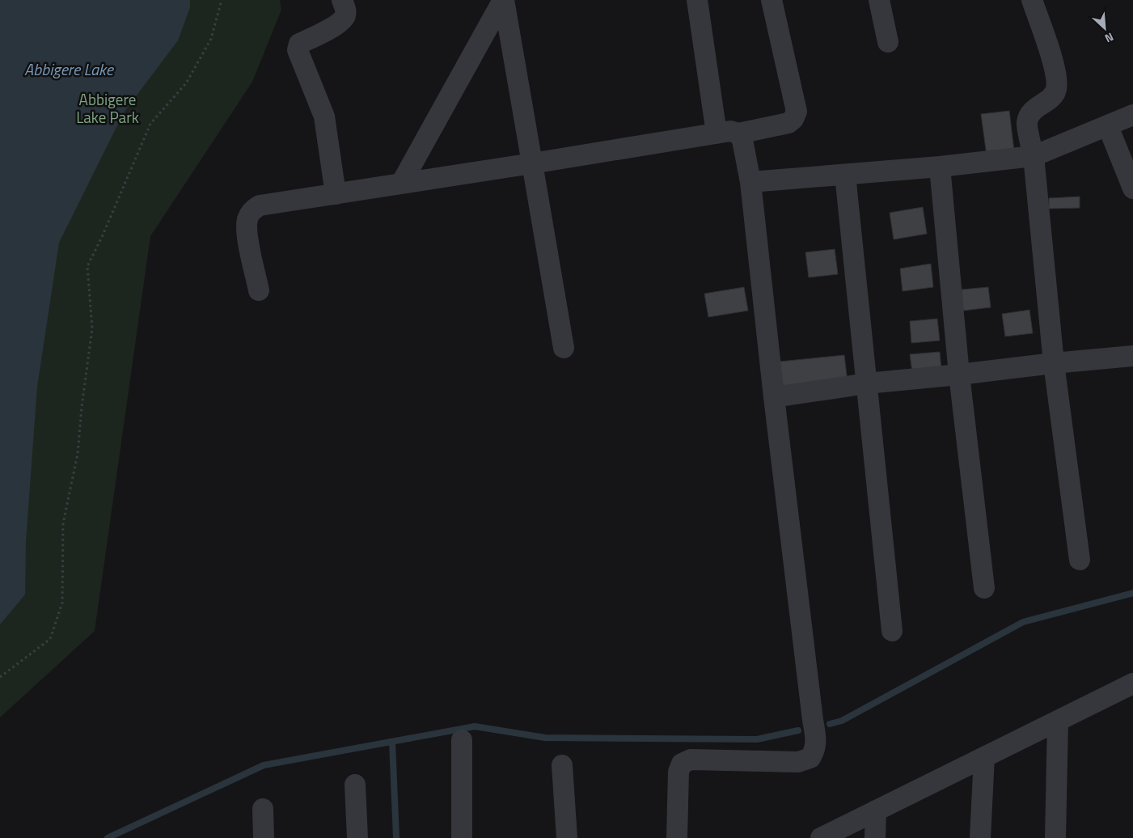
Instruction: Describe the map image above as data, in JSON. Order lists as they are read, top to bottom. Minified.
{"water":["Abbigere Lake"],"parks":["Abbigere Lake Park"],"north":"bottom right"}
